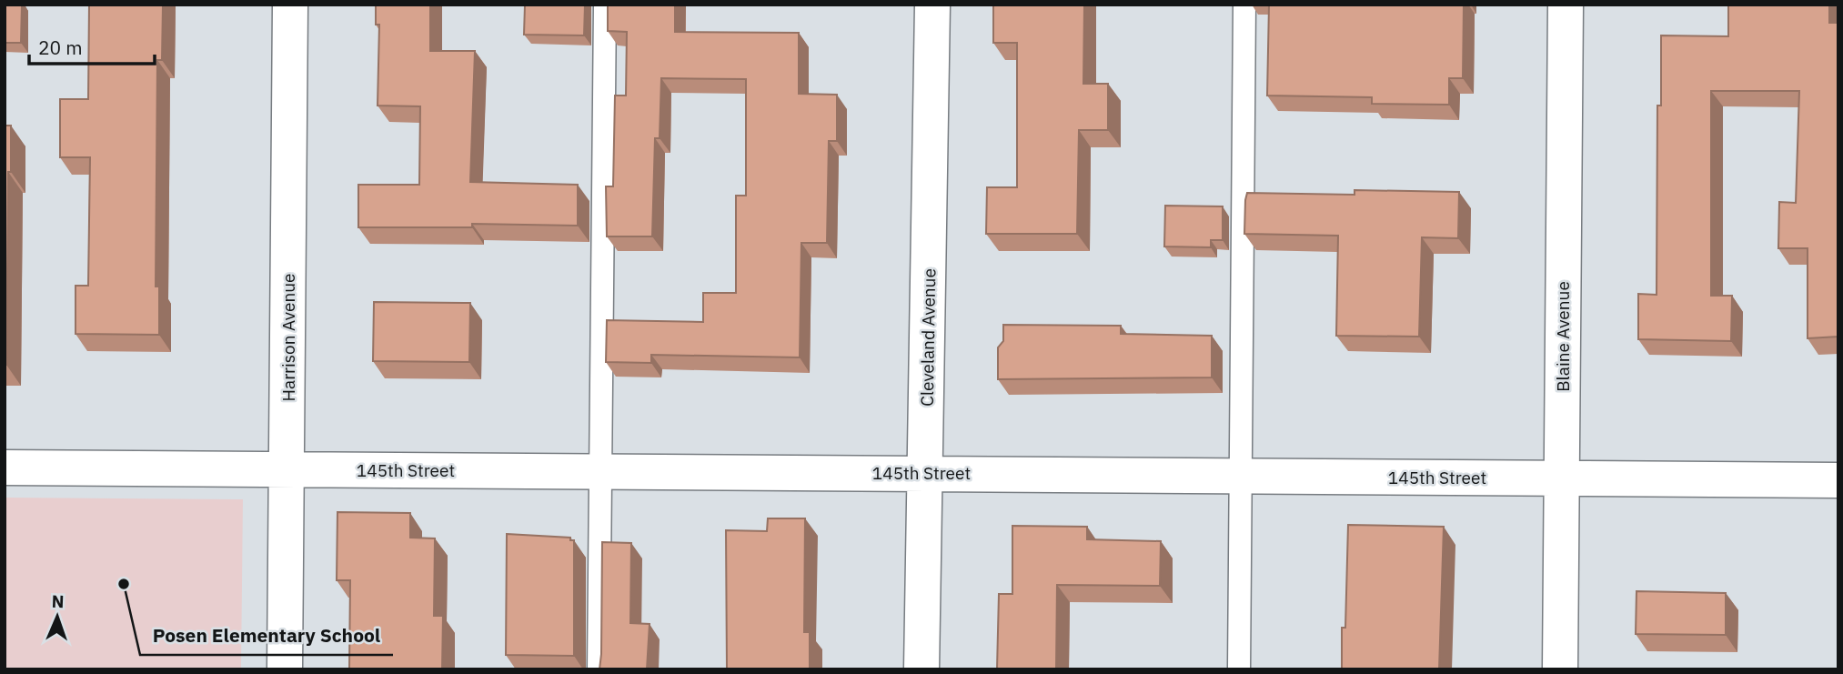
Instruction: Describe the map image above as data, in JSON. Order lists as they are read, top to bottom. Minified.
{"streets":{"street":["Blaine Avenue","Harrison Avenue","Cleveland Avenue","145th Street"]},"crossings":[["Blaine Avenue","145th Street"],["Harrison Avenue","145th Street"],["Cleveland Avenue","145th Street"]],"places":["Posen Elementary School"],"scale_bar":"20 m","north":"top"}
